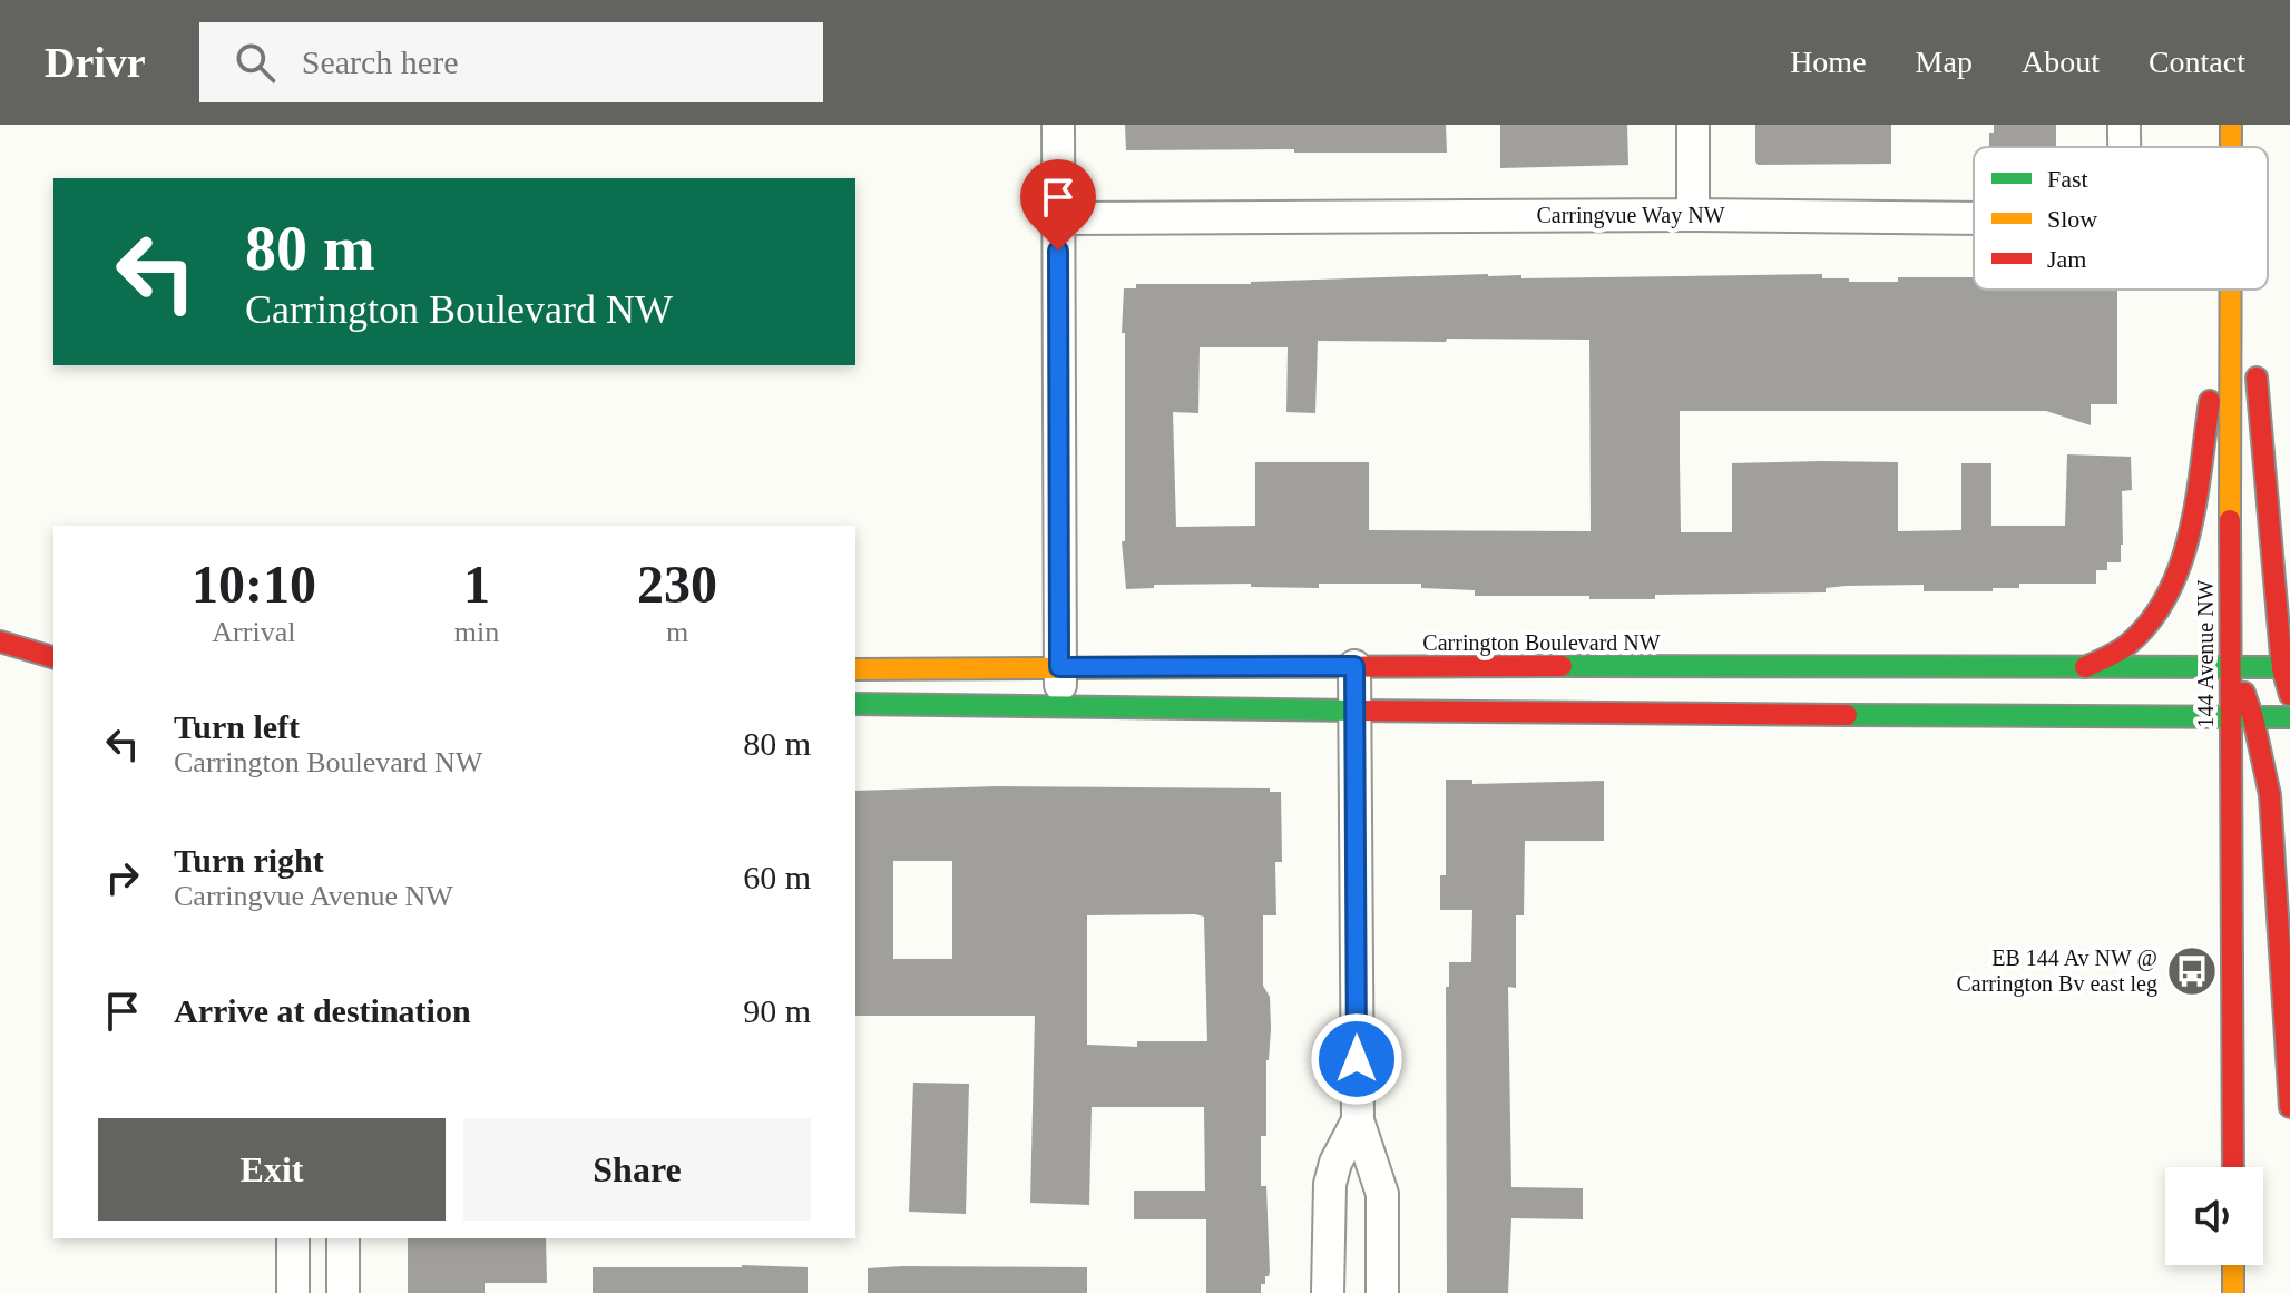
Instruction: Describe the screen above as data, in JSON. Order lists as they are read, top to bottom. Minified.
{"streets":{"street":["Carringvue Way NW","Carrington Boulevard NW","144 Avenue NW"]},"crossings":[["Carrington Boulevard NW","144 Avenue NW"]],"places":{"bus stop":["EB 144 Av NW @ Carrington Bv east leg"]},"legend":["Fast","Slow","Jam"],"page":{"header":"Drivr","search":"Search here","nav":["Home","Map","About","Contact"],"turn":["80 m","Carrington Boulevard NW"],"eta":["10:10","Arrival","1","min","230","m"],"list":[{"name":"Turn left","note":"Carrington Boulevard NW","value":"80 m"},{"name":"Turn right","note":"Carringvue Avenue NW","value":"60 m"},{"name":"Arrive at destination","value":"90 m"}],"buttons":["Exit","Share"]}}
